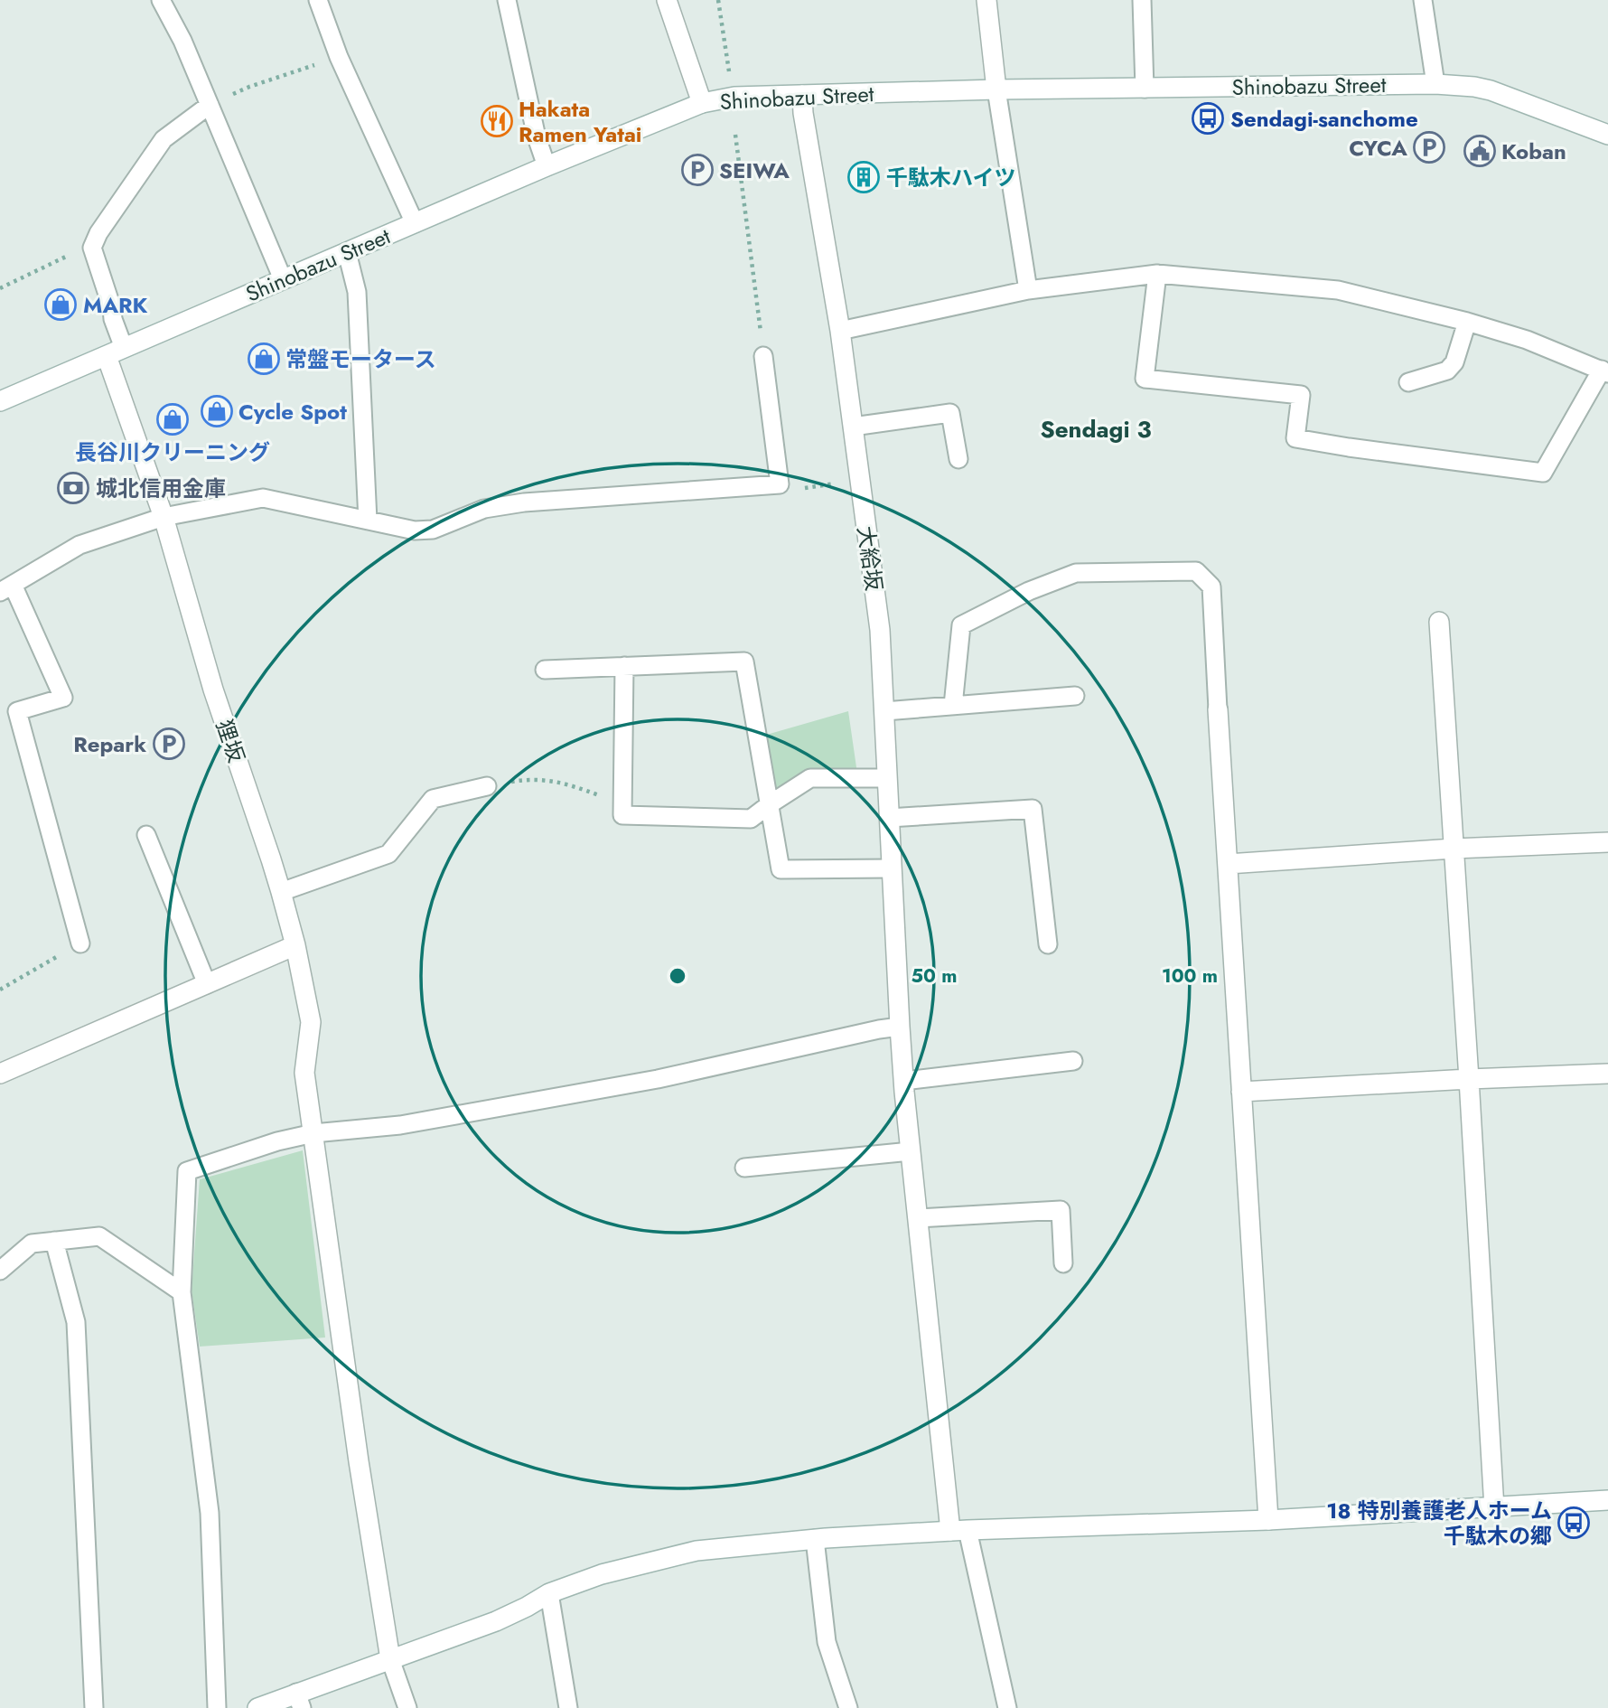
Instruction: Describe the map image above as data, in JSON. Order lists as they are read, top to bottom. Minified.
{"streets":{"street":["Shinobazu Street","大給坂","狸坂"]},"crossings":[["Shinobazu Street","大給坂"],["Shinobazu Street","狸坂"]],"districts":["Sendagi 3"],"places":{"bus stop":["Sendagi-sanchome","18 特別養護老人ホーム 千駄木の郷"],"restaurant":["Hakata Ramen Yatai"],"parking":["CYCA","SEIWA","Repark"],"public building":["Koban"],"building":["千駄木ハイツ"],"shop":["MARK","常盤モータース","Cycle Spot","長谷川クリーニング"],"bank":["城北信用金庫"]},"rings":["50 m","100 m"]}
